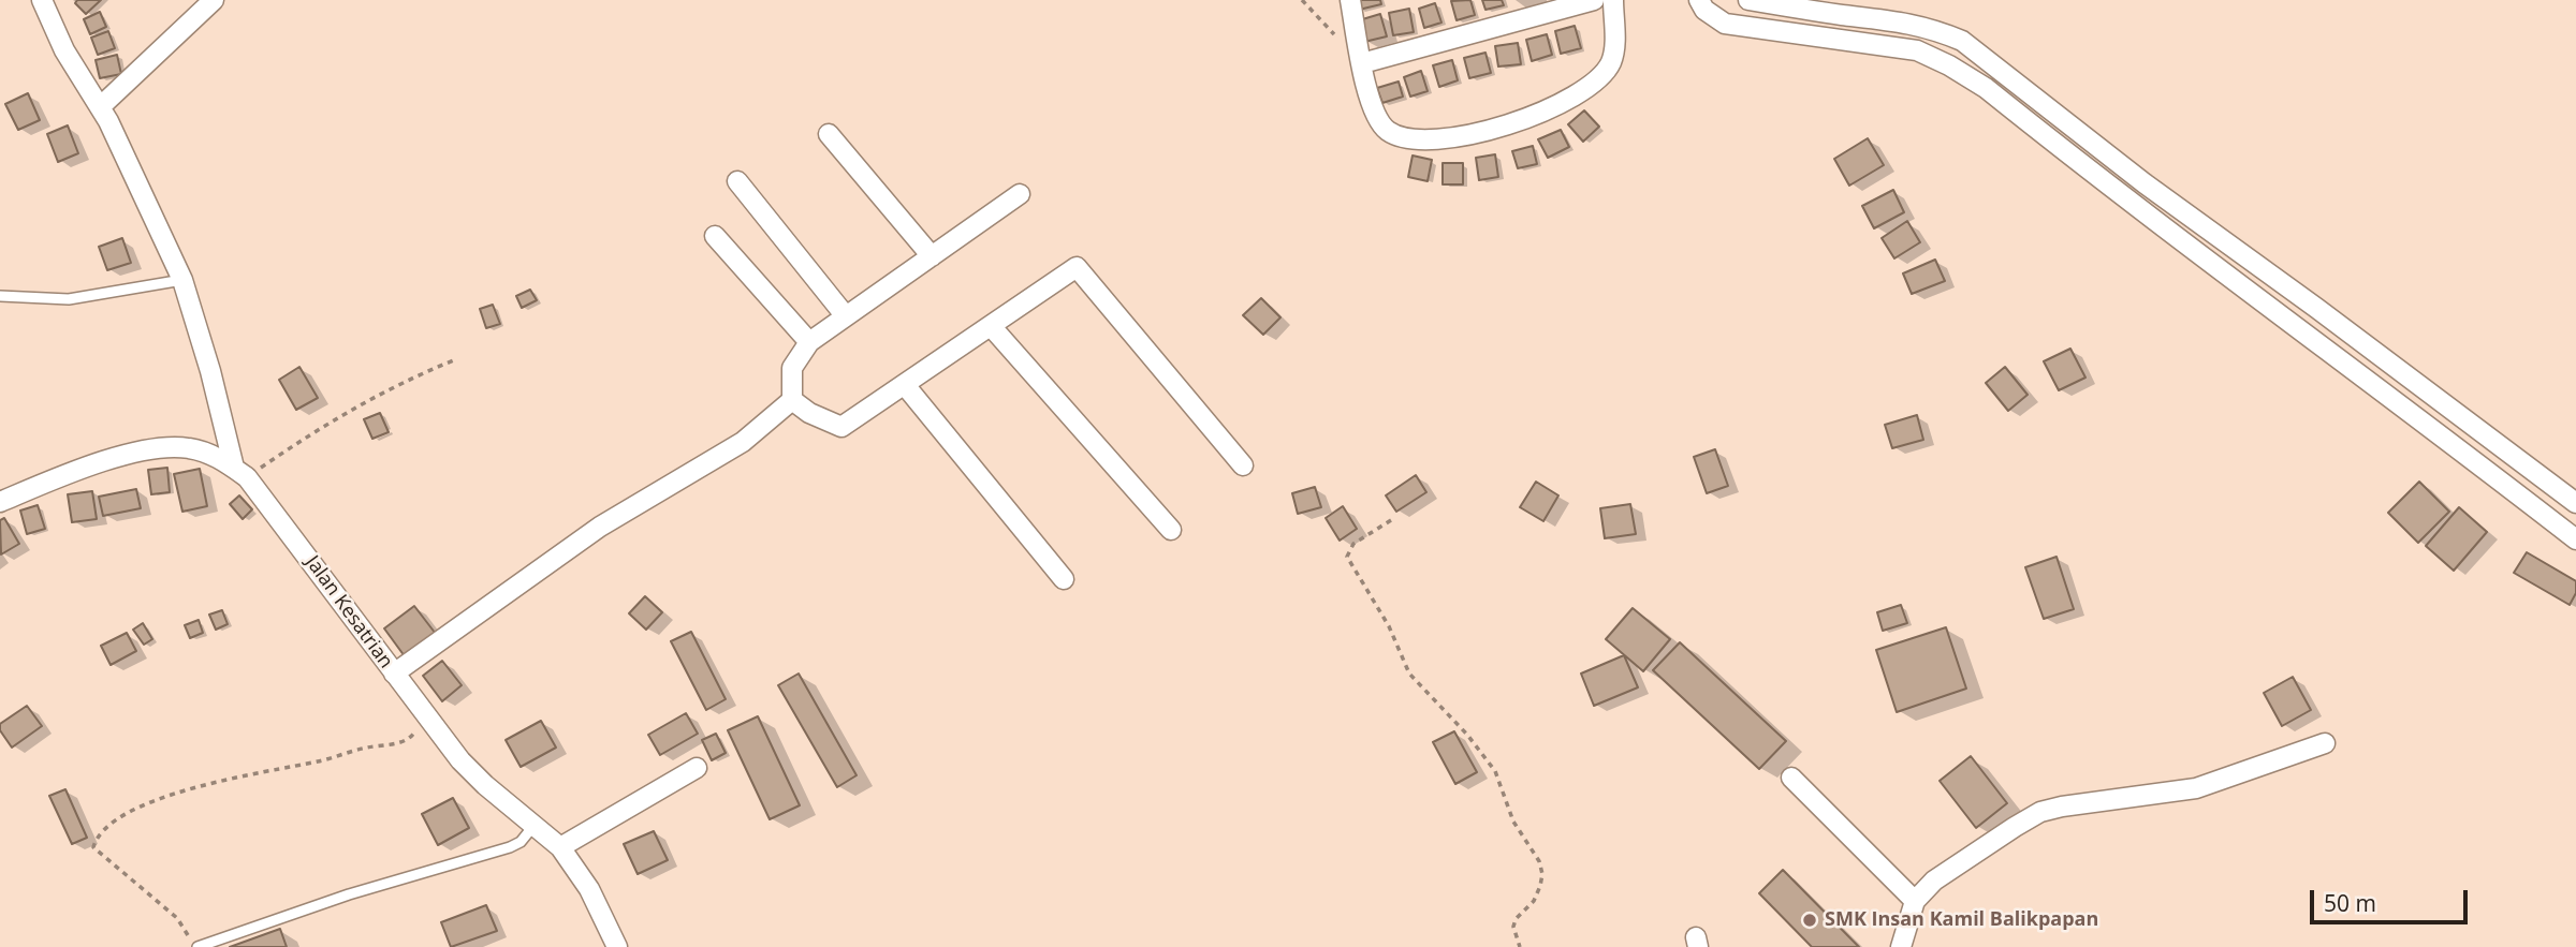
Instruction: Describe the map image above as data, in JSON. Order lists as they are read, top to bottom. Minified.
{"streets":{"street":["Jalan Kesatrian"]},"places":["SMK Insan Kamil Balikpapan"],"scale_bar":"50 m"}
